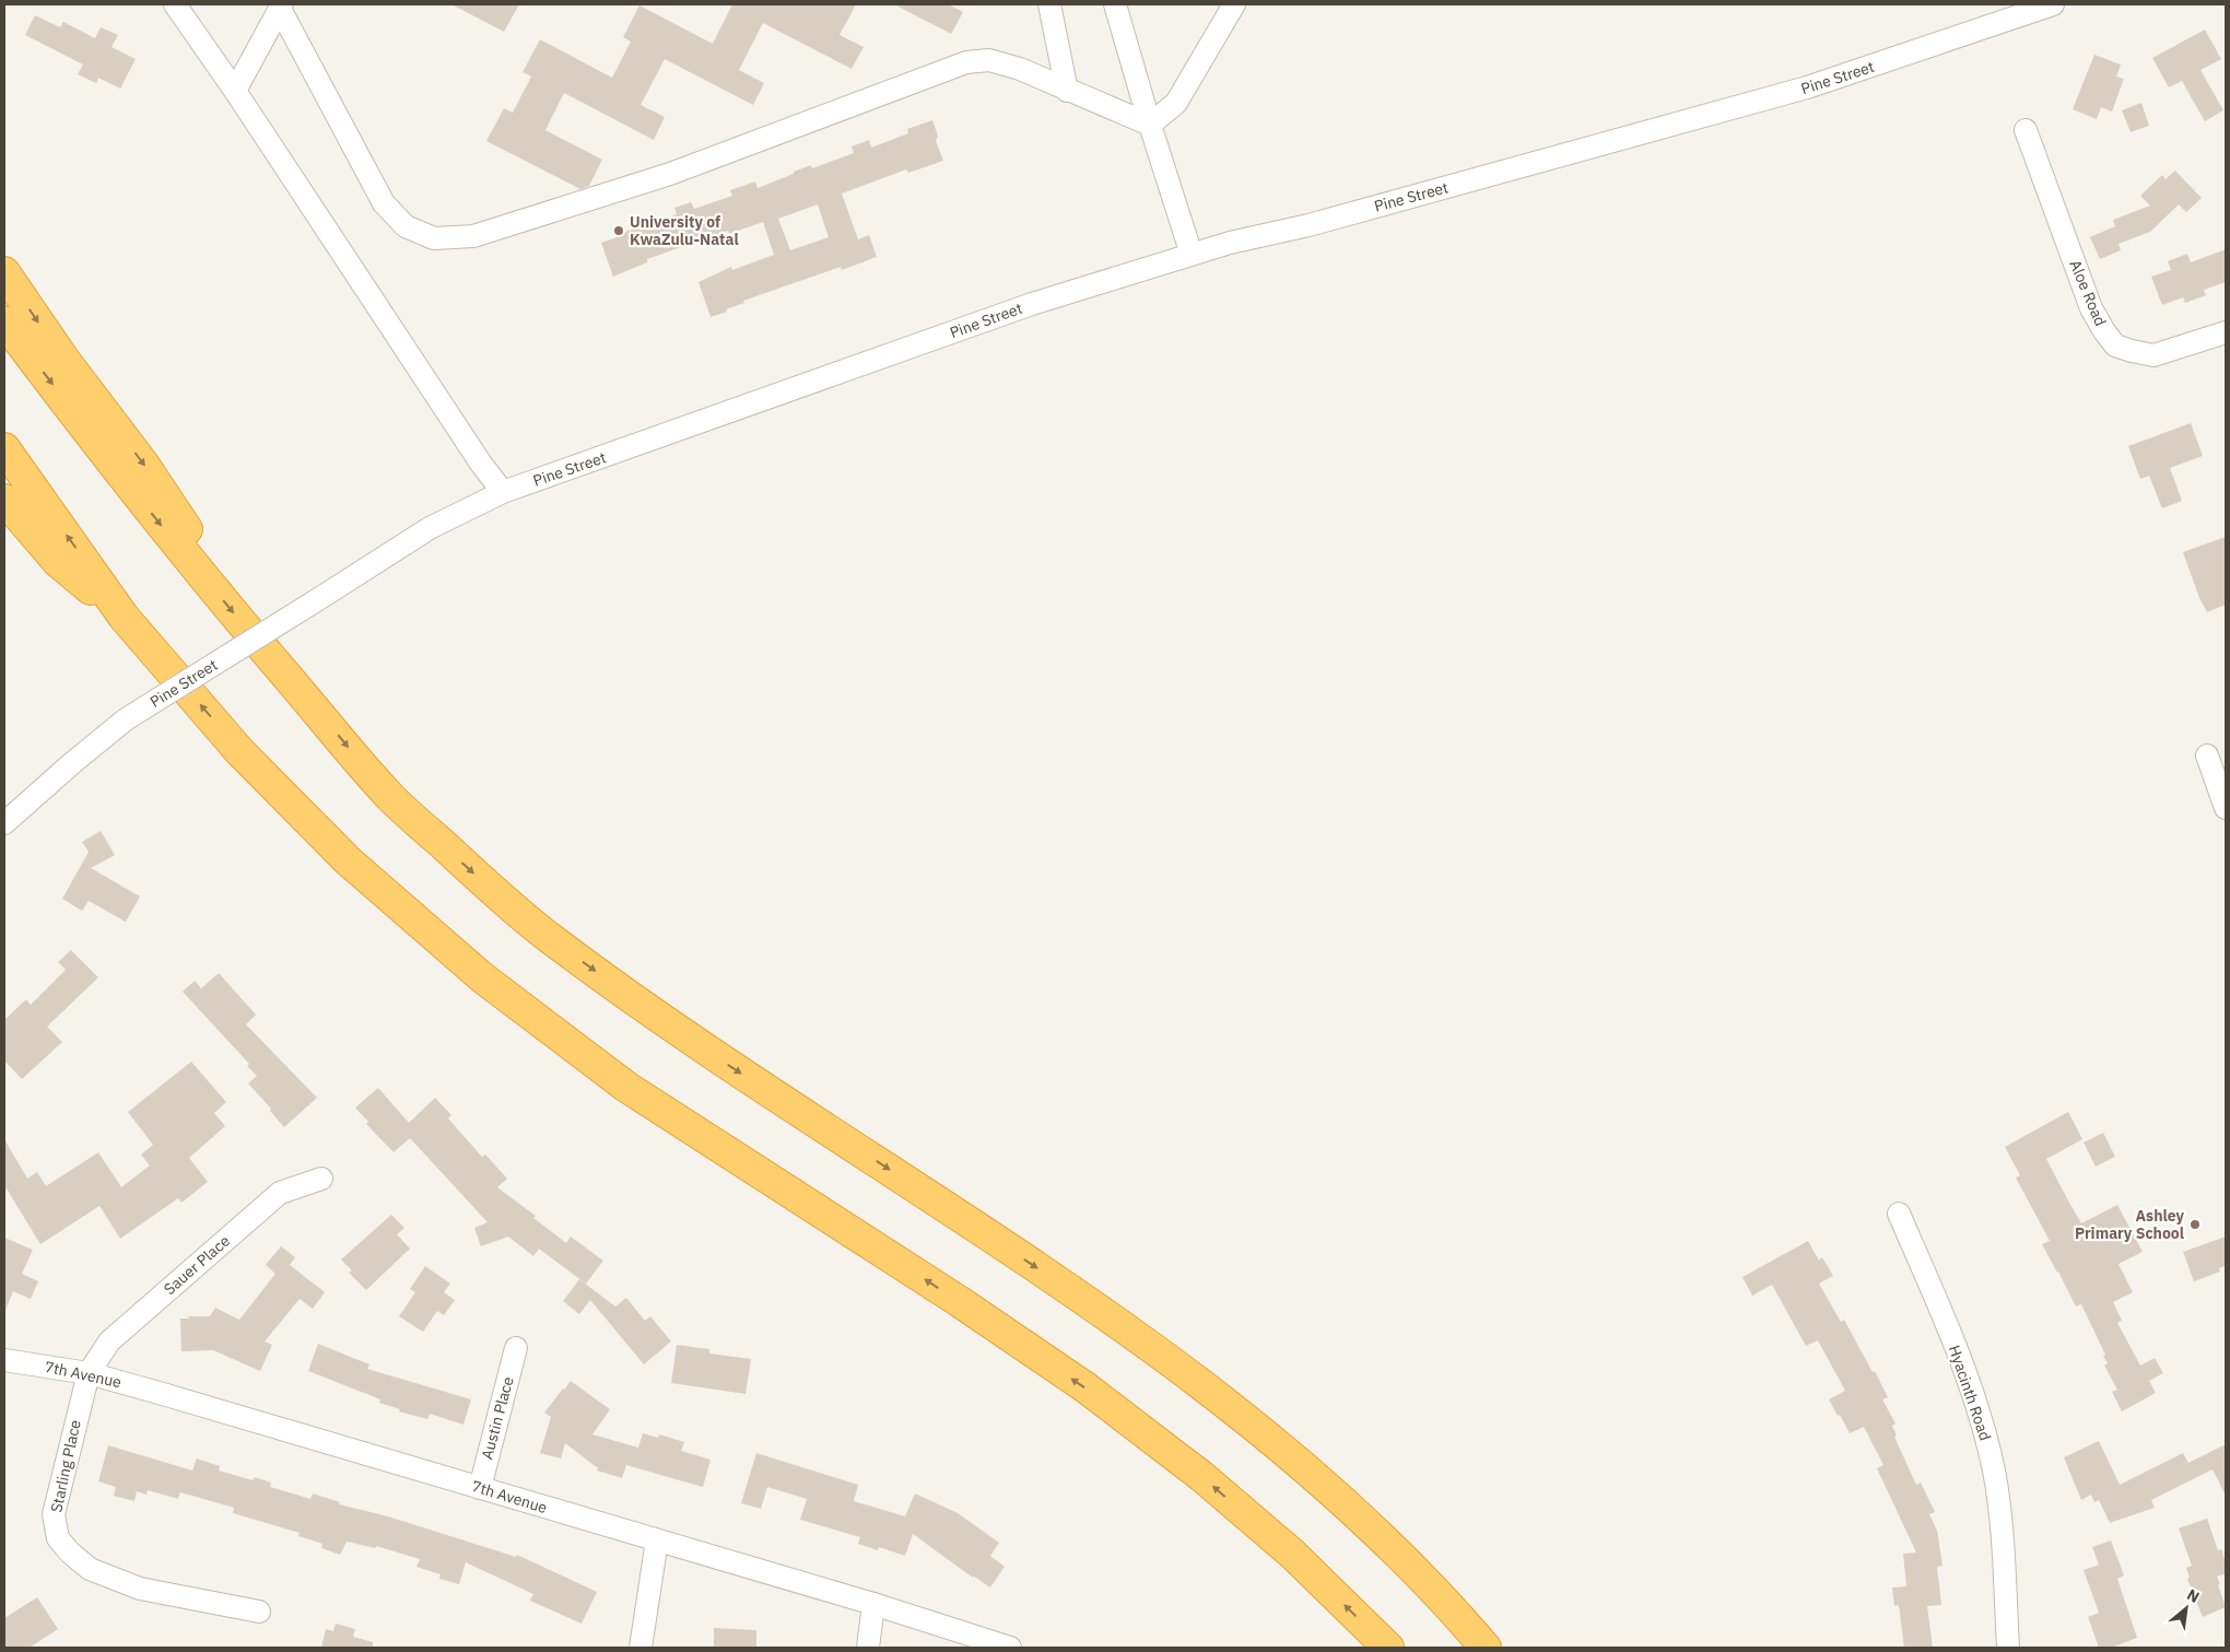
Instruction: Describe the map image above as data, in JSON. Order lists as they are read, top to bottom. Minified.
{"streets":{"street":["Pine Street","Aloe Road","Sauer Place","7th Avenue","Hyacinth Road","Austin Place","Starling Place"]},"crossings":[["Sauer Place","7th Avenue"],["Sauer Place","Starling Place"],["7th Avenue","Austin Place"],["7th Avenue","Starling Place"]],"places":["University of KwaZulu-Natal","Ashley Primary School"],"north":"top right"}
